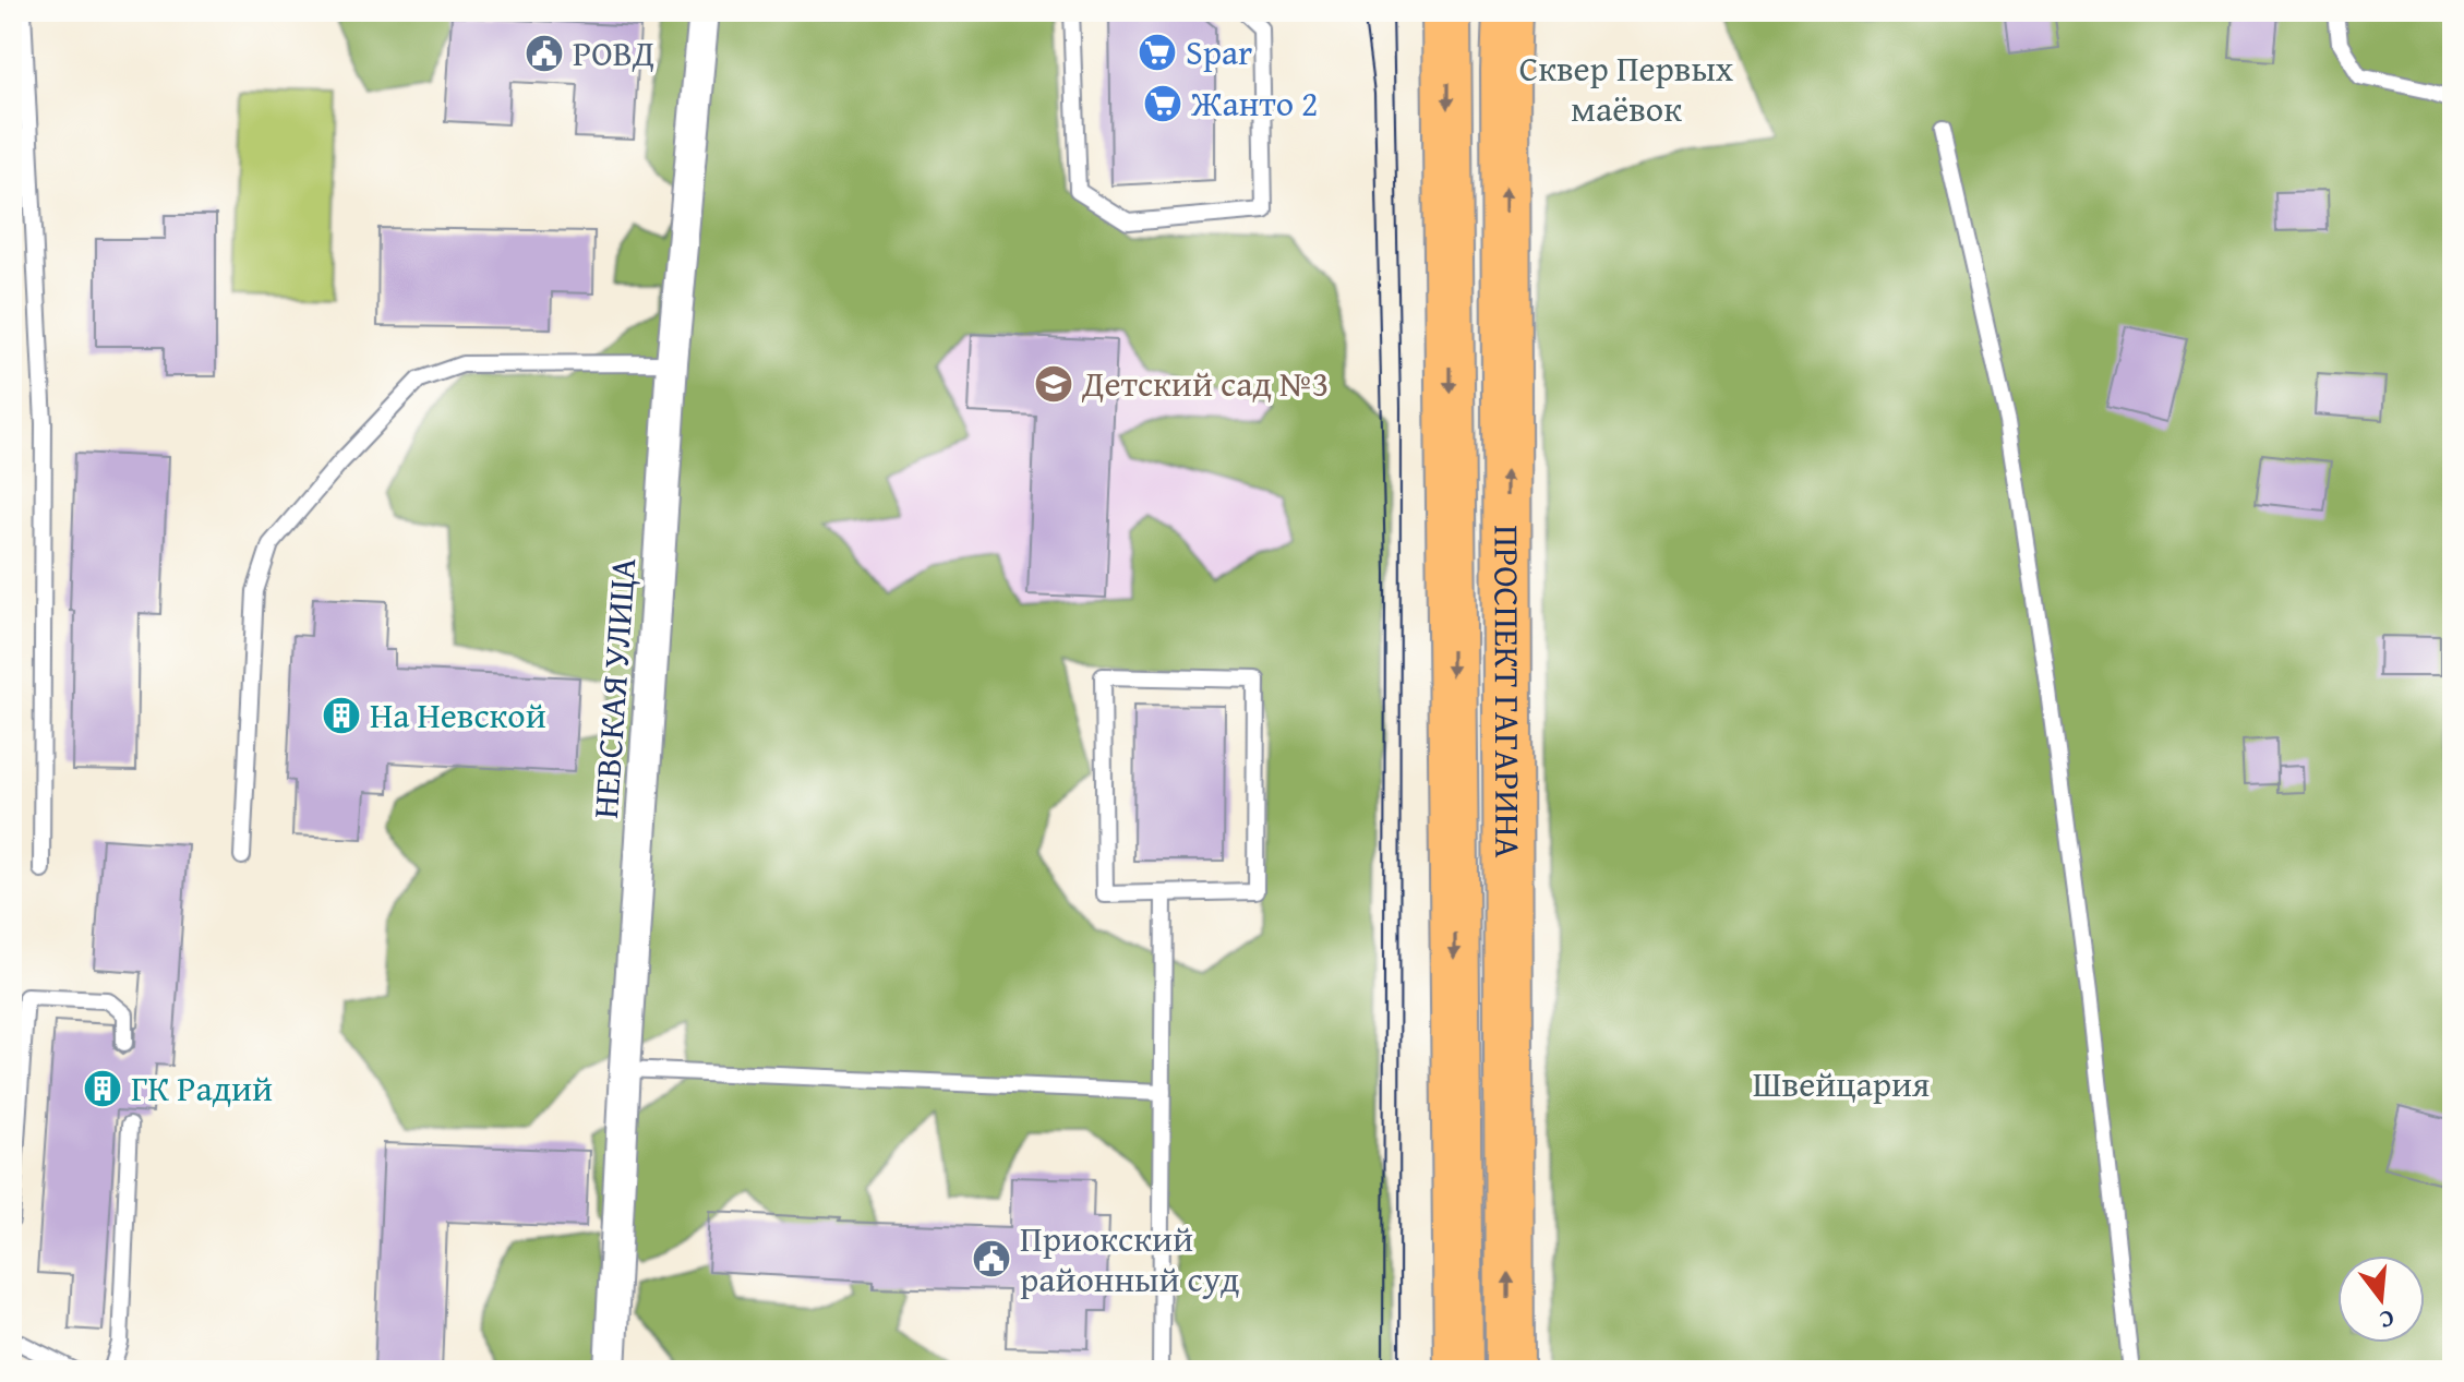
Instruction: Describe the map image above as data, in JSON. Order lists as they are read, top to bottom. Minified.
{"streets":{"main road":["ПРОСПЕКТ ГАГАРИНА"],"street":["НЕВСКАЯ УЛИЦА"]},"parks":["Сквер Первых маёвок","Швейцария"],"places":{"supermarket":["Spar","Жанто 2"],"public building":["РОВД","Приокский районный суд"],"school or university":["Детский сад №3"],"building":["На Невской","ГК Радий"]},"north":"bottom"}
